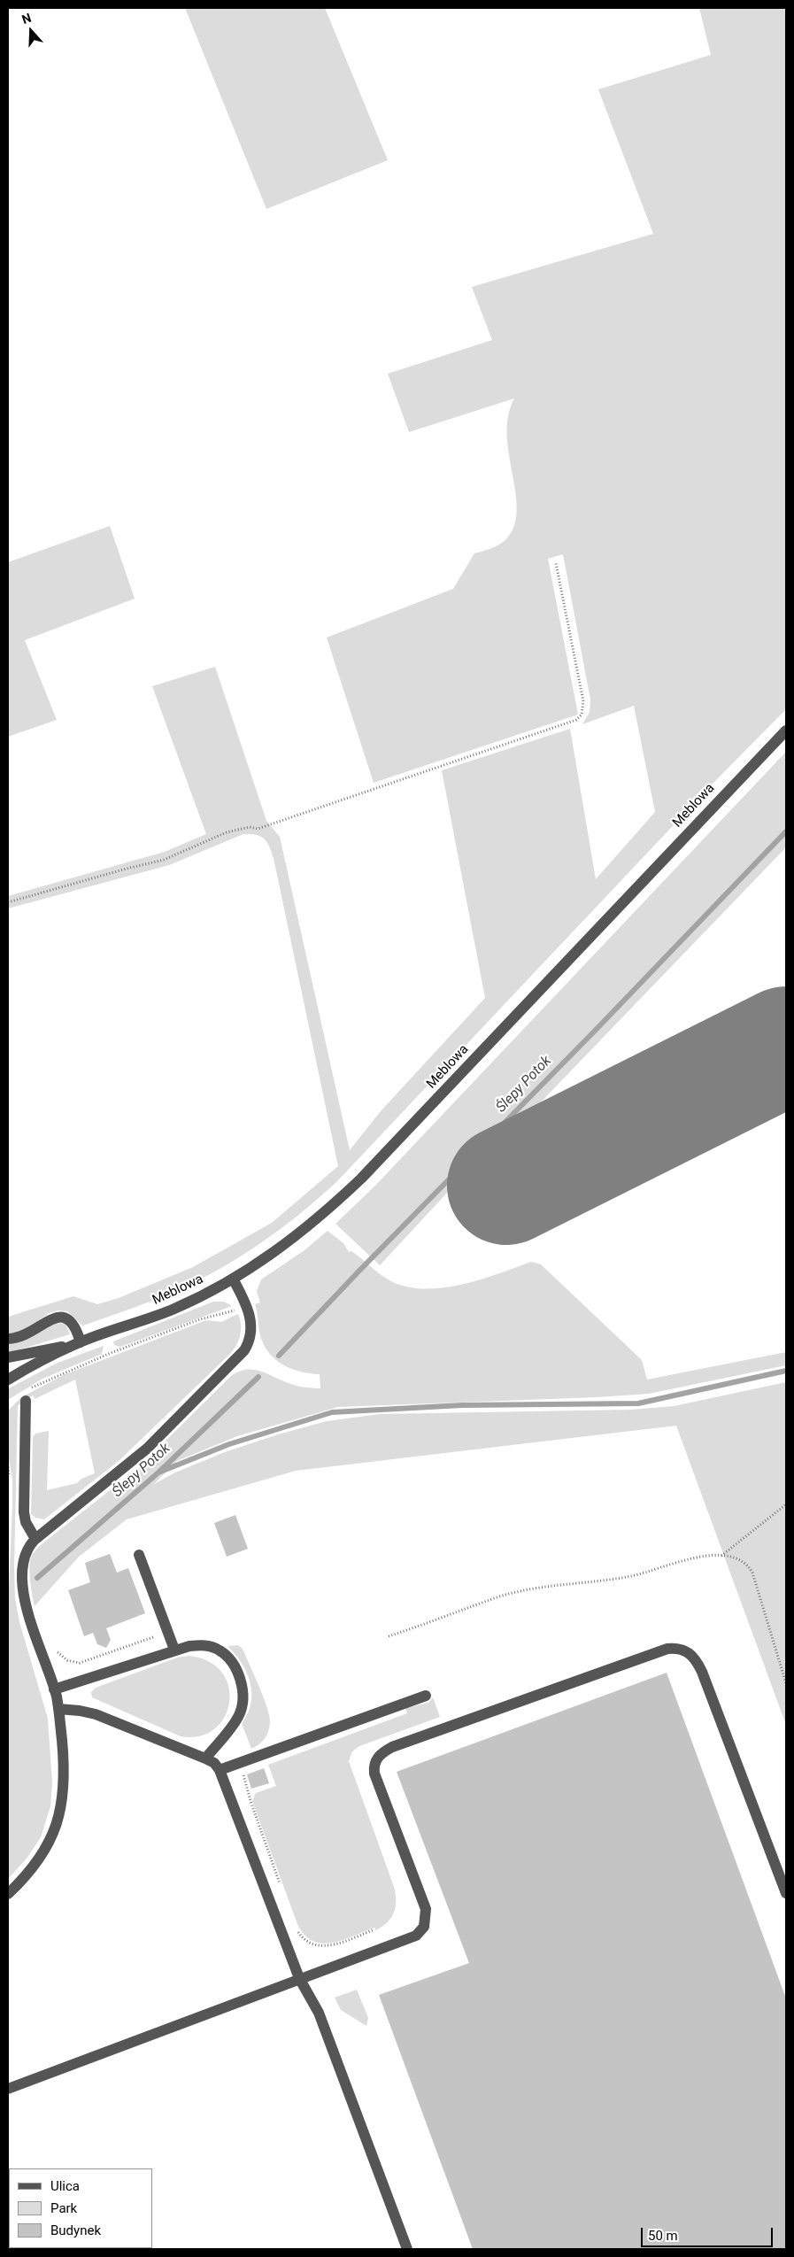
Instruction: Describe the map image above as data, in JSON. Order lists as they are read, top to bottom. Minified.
{"streets":{"street":["Meblowa"]},"water":["Ślepy Potok"],"legend":["Ulica","Park","Budynek"],"scale_bar":"50 m","north":"top"}
